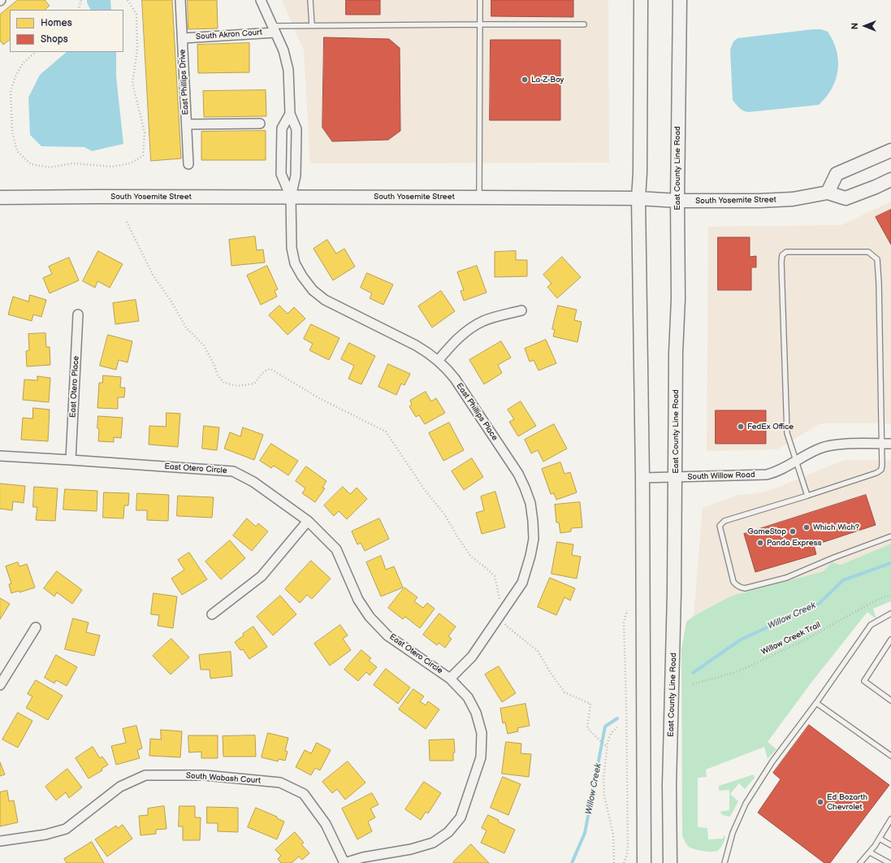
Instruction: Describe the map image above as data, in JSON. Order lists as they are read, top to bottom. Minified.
{"streets":{"main road":["East County Line Road","South Yosemite Street"],"street":["South Akron Court","East Phillips Drive","East Otero Place","East Phillips Place","East Otero Circle","South Willow Road","South Wabash Court"],"path":["Willow Creek Trail"]},"crossings":[["South Akron Court","East Phillips Drive"],["South Akron Court","East Phillips Place"],["East County Line Road","South Yosemite Street"],["East County Line Road","South Willow Road"],["South Yosemite Street","East Phillips Place"],["East Otero Place","East Otero Circle"],["East Phillips Place","East Otero Circle"],["East Otero Circle","South Wabash Court"]],"water":["Willow Creek"],"places":["La-Z-Boy","FedEx Office","Which Wich?","GameStop","Panda Express","Ed Bozarth Chevrolet"],"legend":["Homes","Shops"],"north":"left"}
